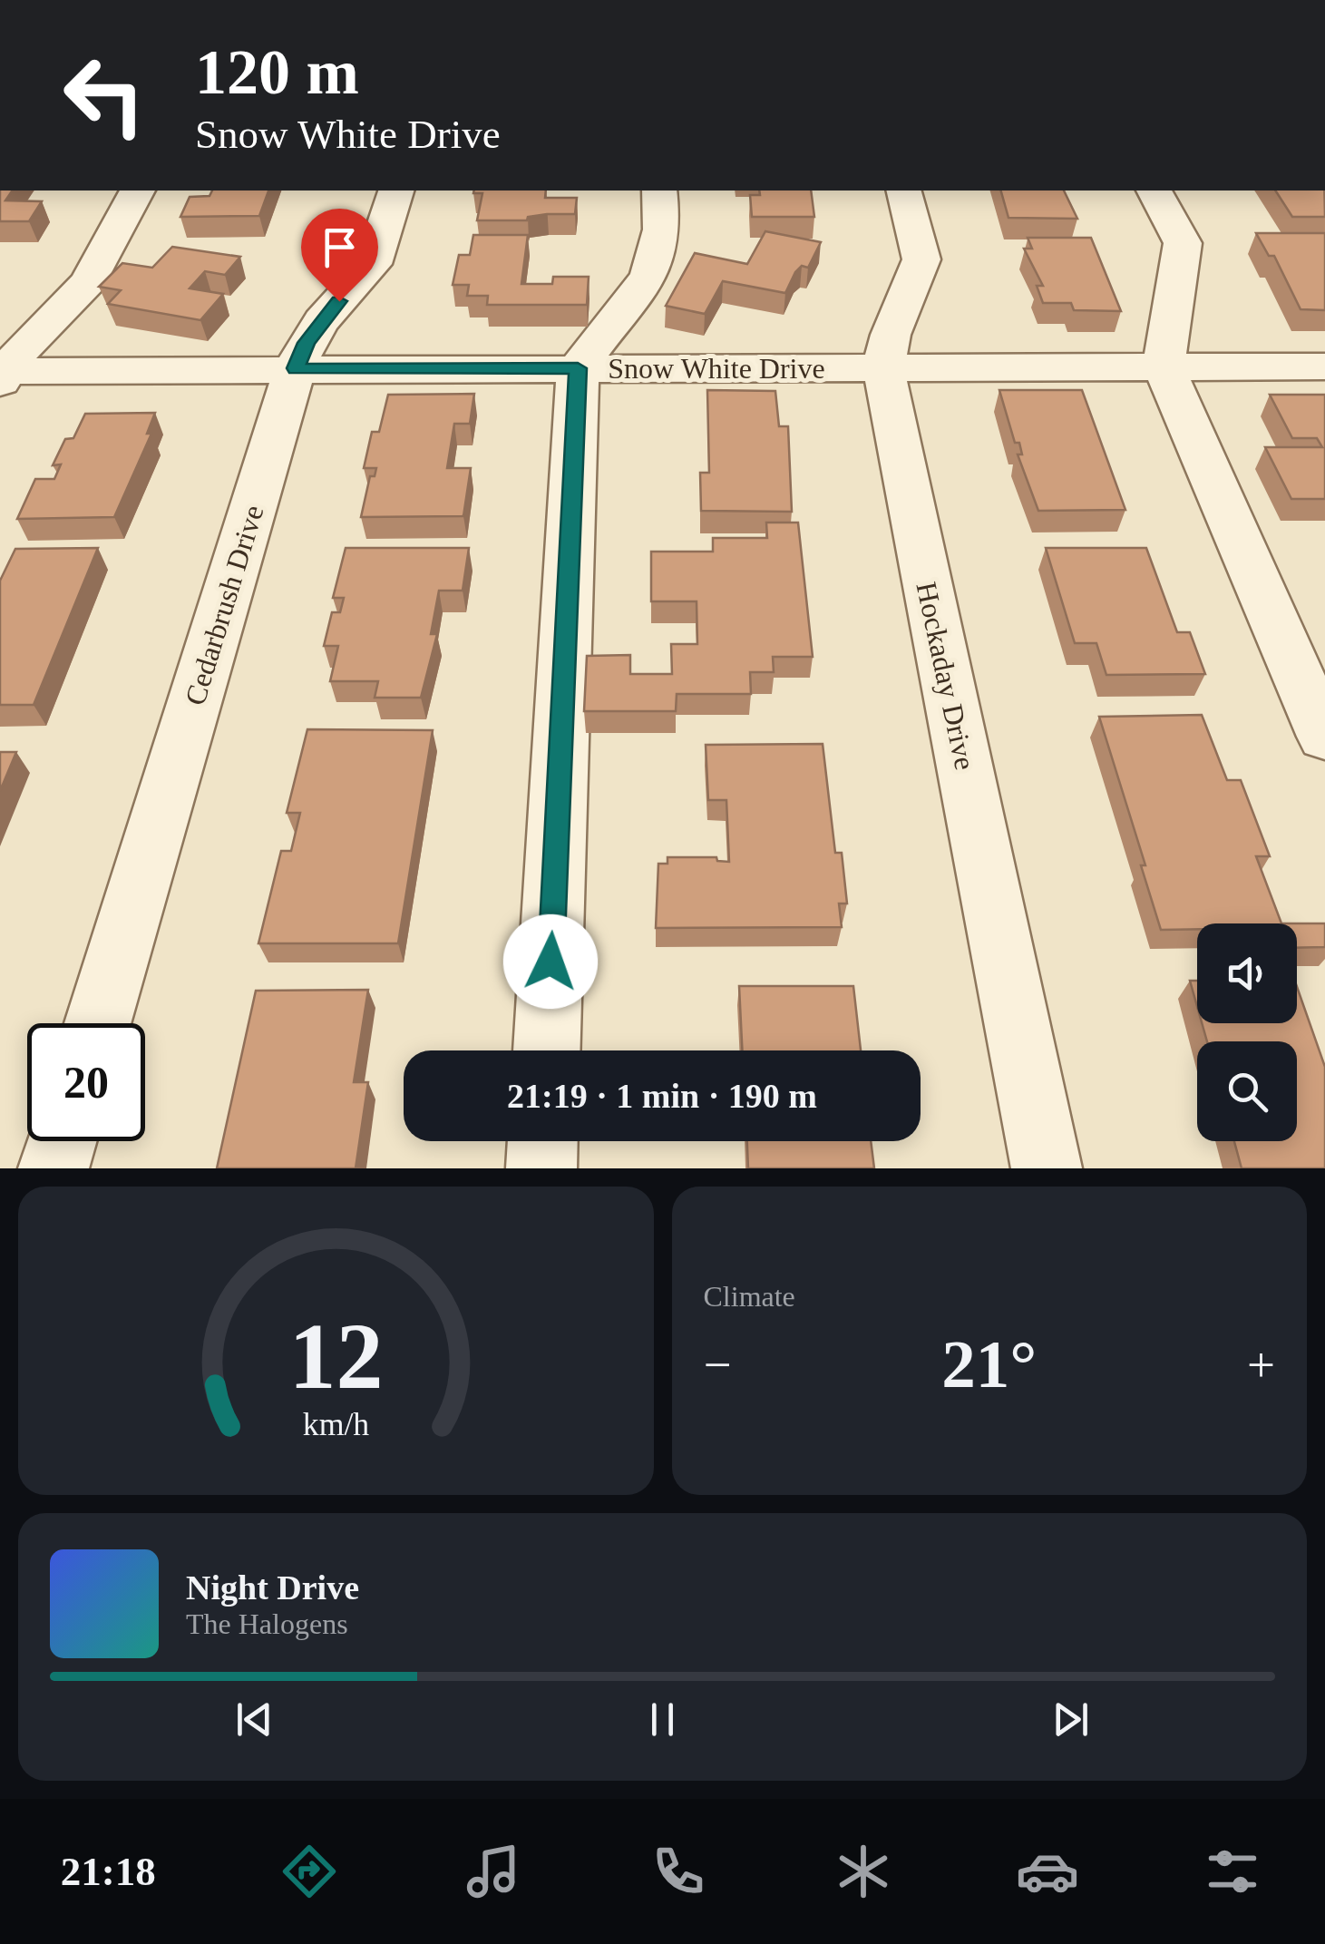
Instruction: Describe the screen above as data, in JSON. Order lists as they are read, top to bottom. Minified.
{"streets":{"street":["Snow White Drive","Cedarbrush Drive","Hockaday Drive"]},"crossings":[["Snow White Drive","Cedarbrush Drive"],["Snow White Drive","Hockaday Drive"]],"page":{"turn":["120 m","Snow White Drive"],"limit":"20","trip":"21:19 · 1 min · 190 m","tile":"Climate","heat":["−","21°","+"],"song":["Night Drive","The Halogens"],"tabs":"21:18","gauge":["12","km/h"]}}
